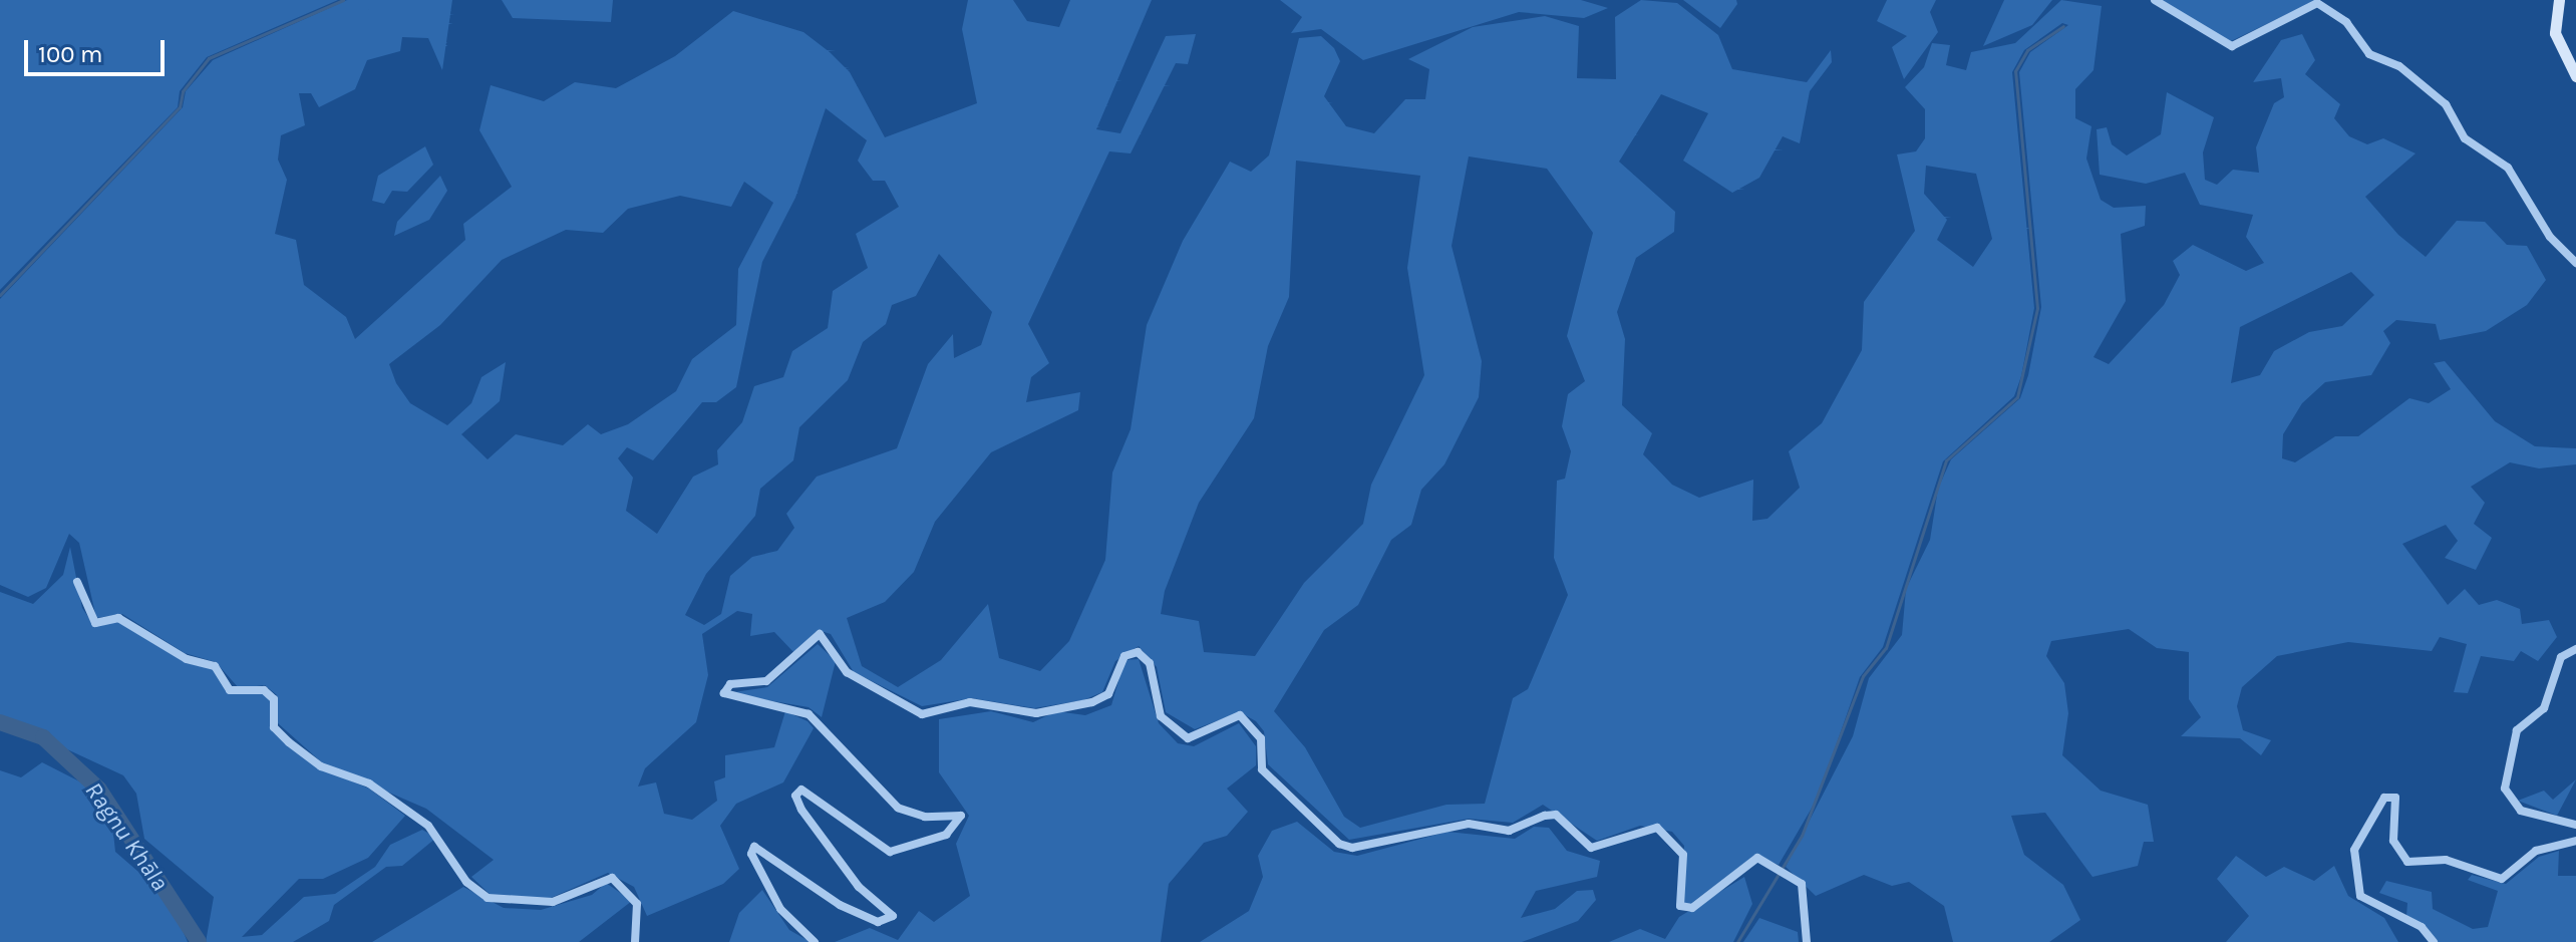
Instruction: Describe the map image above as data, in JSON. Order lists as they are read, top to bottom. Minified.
{"water":["Ragnu Khāla"],"scale_bar":"100 m"}
